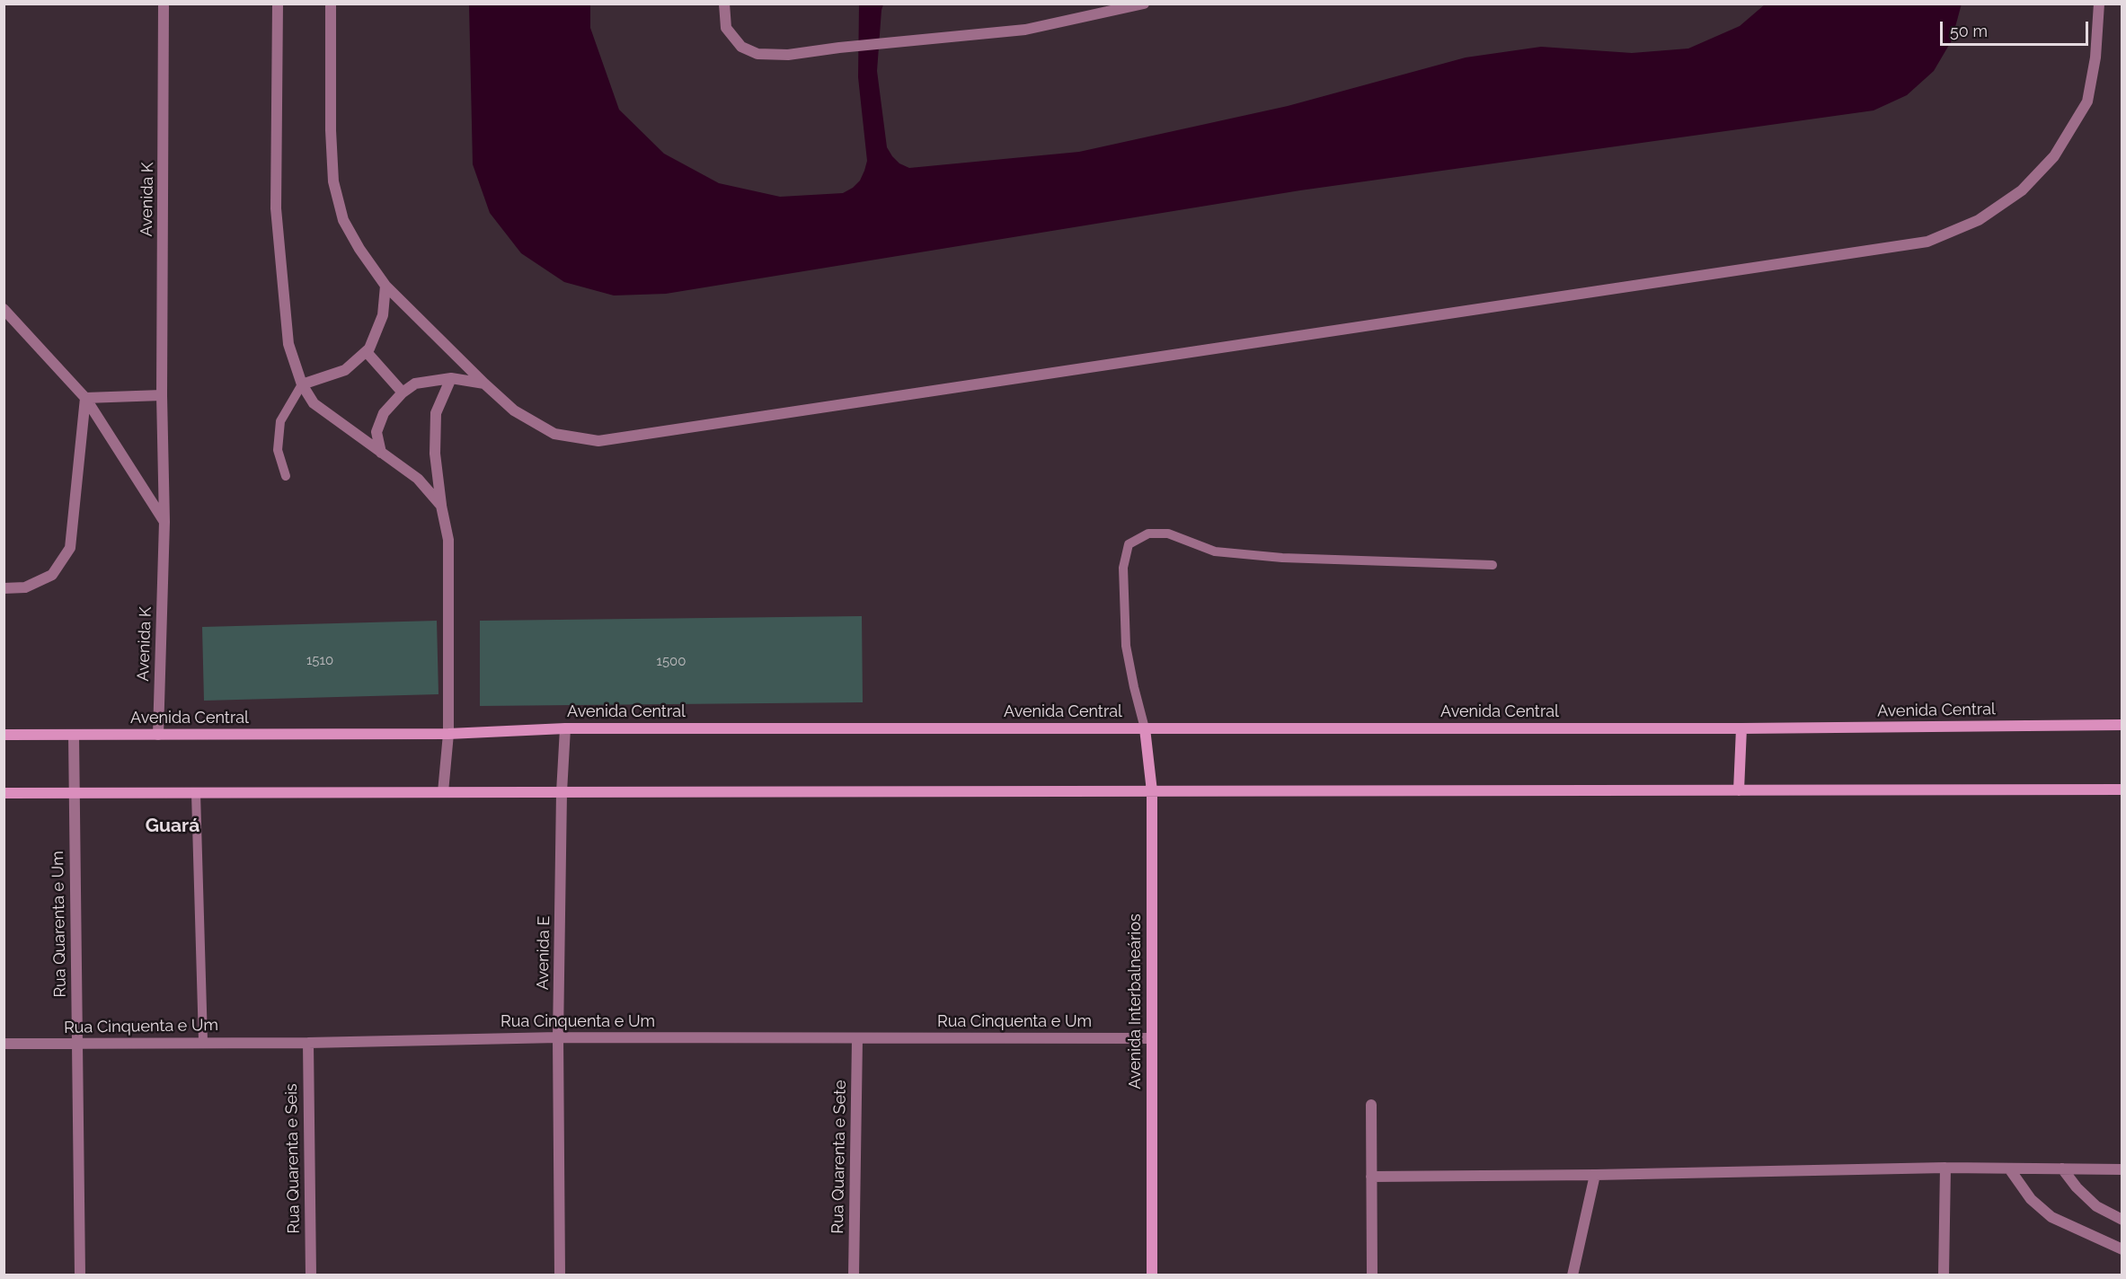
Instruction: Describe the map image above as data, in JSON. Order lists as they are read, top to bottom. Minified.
{"streets":{"main road":["Avenida Central","Avenida Interbalneários"],"street":["Avenida K","Rua Quarenta e Um","Avenida E","Rua Cinquenta e Um","Rua Quarenta e Sete","Rua Quarenta e Seis"]},"crossings":[["Avenida K","Avenida Central"],["Avenida Central","Rua Quarenta e Um"],["Avenida Central","Avenida E"],["Avenida Central","Avenida Interbalneários"],["Rua Quarenta e Um","Rua Cinquenta e Um"],["Avenida E","Rua Cinquenta e Um"],["Avenida Interbalneários","Rua Cinquenta e Um"],["Rua Cinquenta e Um","Rua Quarenta e Sete"],["Rua Cinquenta e Um","Rua Quarenta e Seis"]],"districts":["Guará"],"house_numbers":["1510","1500"],"scale_bar":"50 m"}
